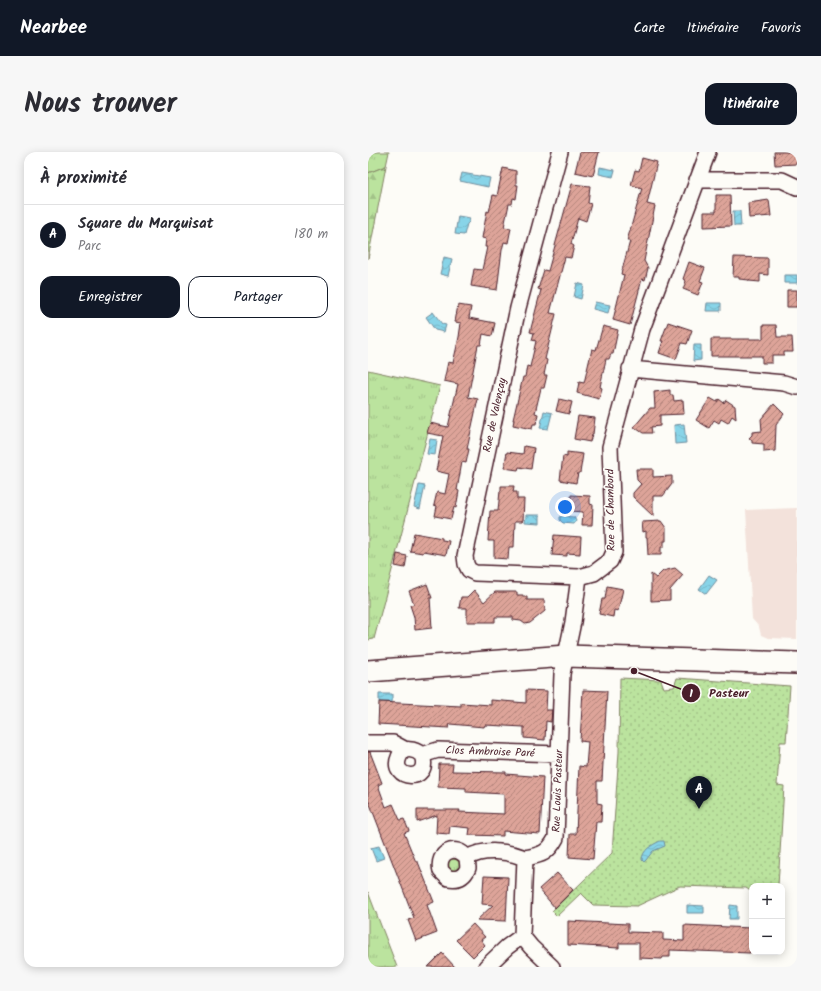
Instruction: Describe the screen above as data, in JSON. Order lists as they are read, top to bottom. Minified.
{"streets":{"street":["Rue de Valençay","Rue de Chambord","Clos Ambroise Paré","Rue Louis Pasteur"]},"crossings":[["Rue de Valençay","Rue de Chambord"],["Clos Ambroise Paré","Rue Louis Pasteur"]],"places":["Pasteur"],"page":{"header":"Nearbee","nav":["Carte","Itinéraire","Favoris"],"title":"Nous trouver","buttons":["Itinéraire",["Enregistrer","Partager"]],"heading":"À proximité","list":[{"mark":"A","name":"Square du Marquisat","note":"Parc","value":"180 m"}],"pins":"A","map_buttons":["+","−"]}}
